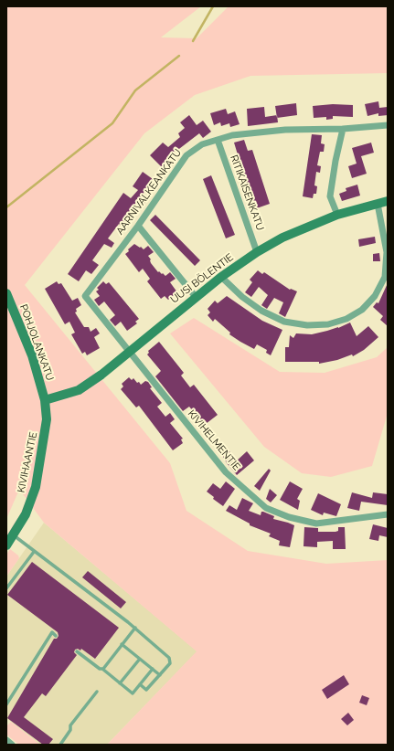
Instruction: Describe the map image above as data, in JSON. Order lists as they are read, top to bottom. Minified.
{"streets":{"street":["AARNIVALKEANKATU","RITIKAISENKATU","UUSI BÖLENTIE","POHJOLANKATU","KIVIHELMENTIE","KIVIHAANTIE"]},"crossings":[["AARNIVALKEANKATU","RITIKAISENKATU"],["AARNIVALKEANKATU","UUSI BÖLENTIE"],["AARNIVALKEANKATU","KIVIHELMENTIE"],["RITIKAISENKATU","UUSI BÖLENTIE"],["UUSI BÖLENTIE","POHJOLANKATU"],["UUSI BÖLENTIE","KIVIHELMENTIE"],["UUSI BÖLENTIE","KIVIHAANTIE"],["POHJOLANKATU","KIVIHAANTIE"]]}
